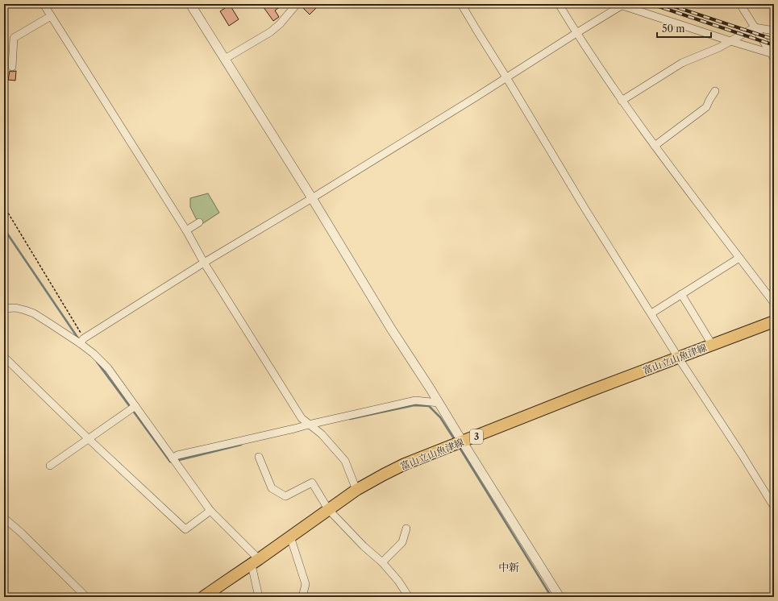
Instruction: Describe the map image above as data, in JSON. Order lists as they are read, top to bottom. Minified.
{"streets":{"main road":["富山立山魚津線","3"]},"districts":["中新"],"scale_bar":"50 m"}
